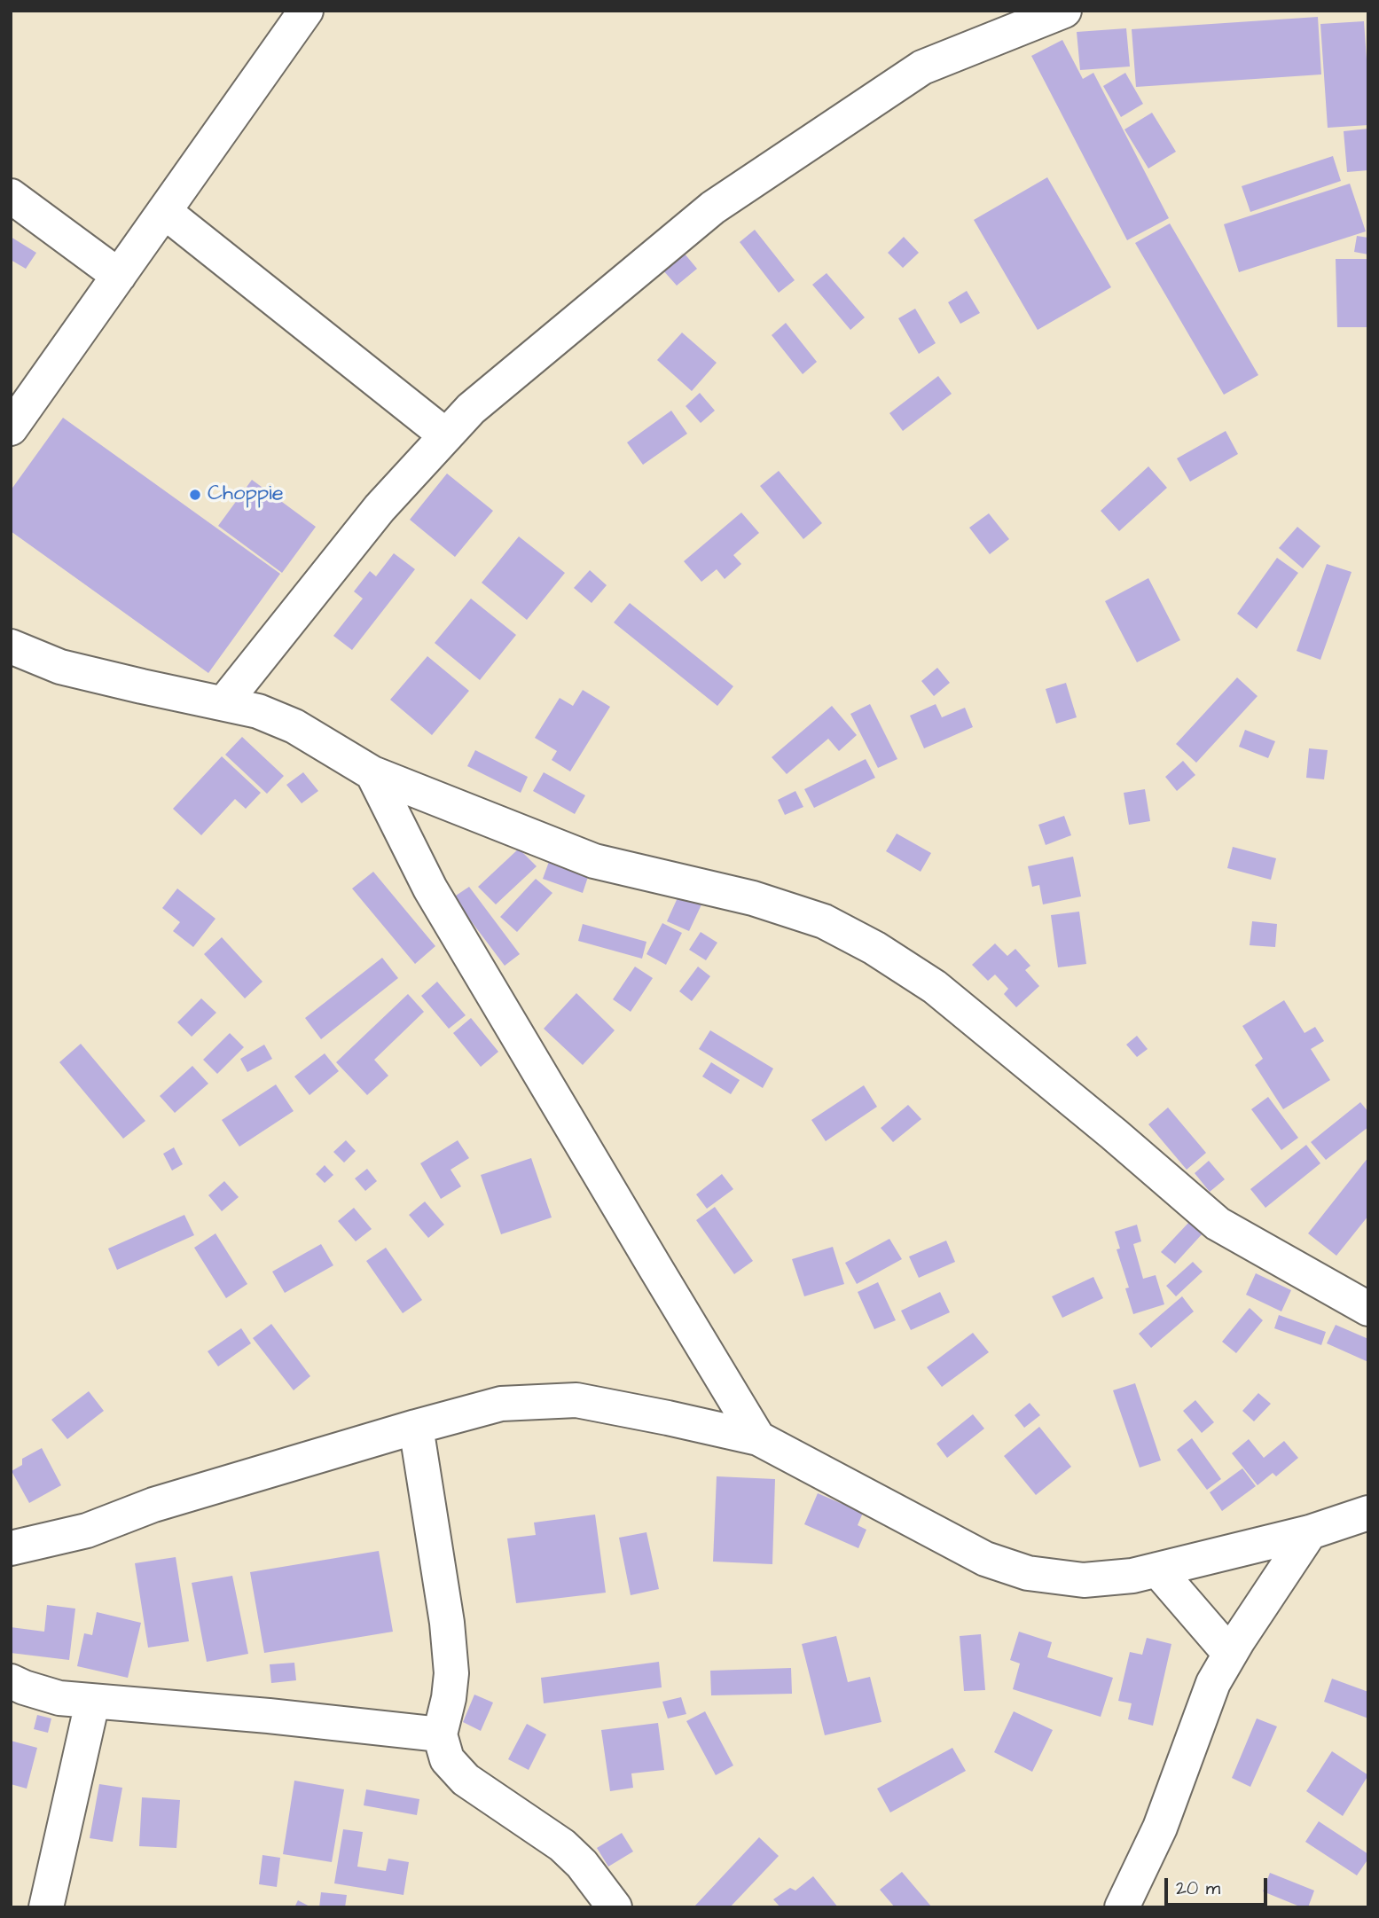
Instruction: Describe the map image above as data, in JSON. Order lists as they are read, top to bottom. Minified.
{"places":["Choppie"],"scale_bar":"20 m"}
